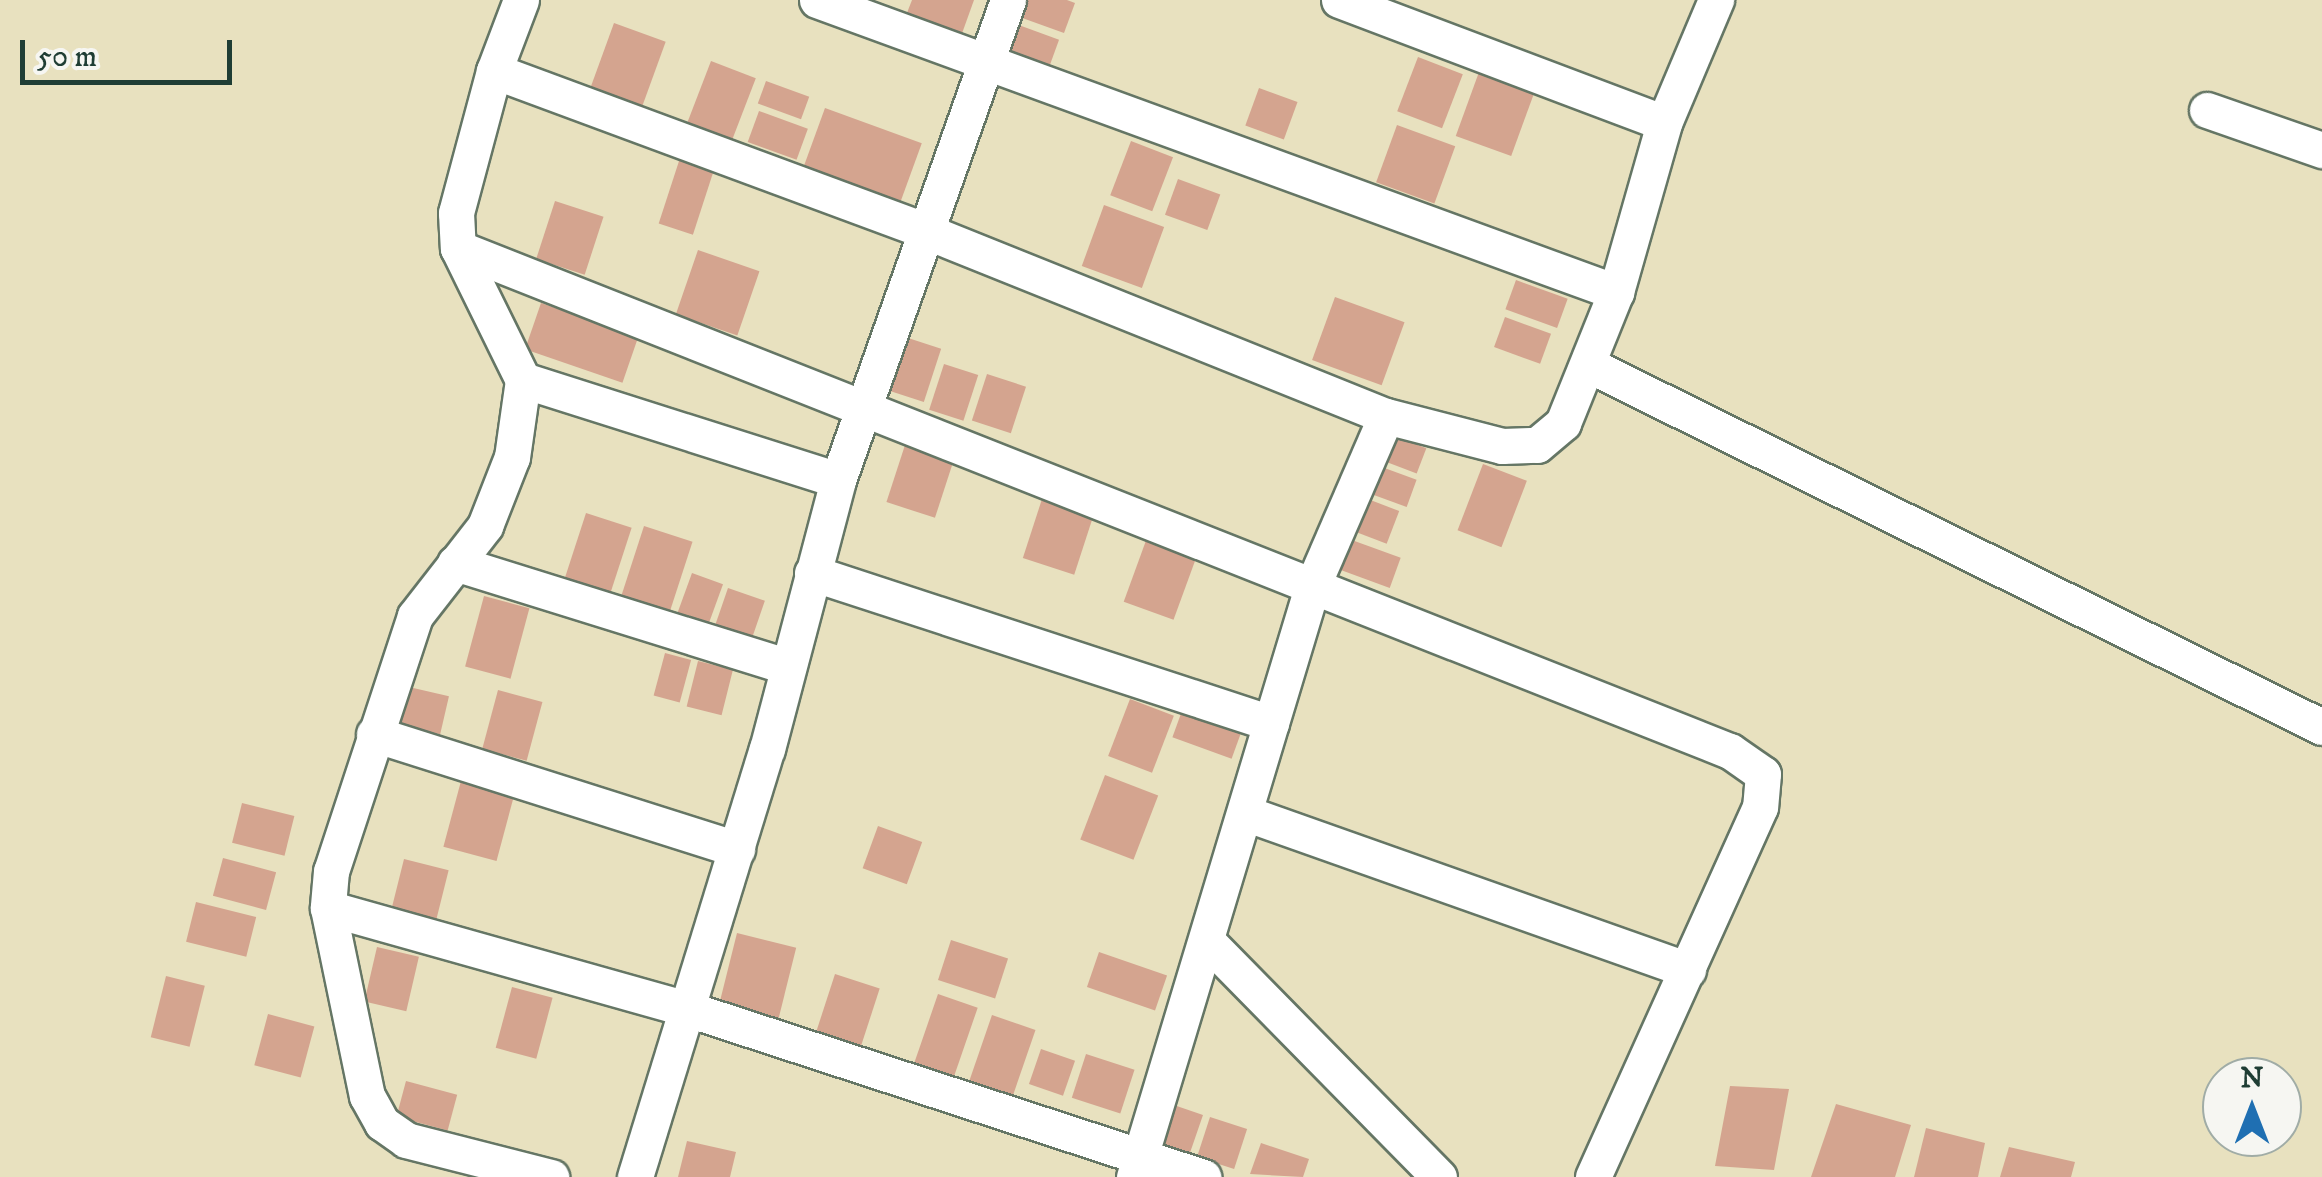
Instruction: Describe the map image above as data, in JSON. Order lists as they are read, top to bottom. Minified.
{"scale_bar":"50 m","north":"top"}
